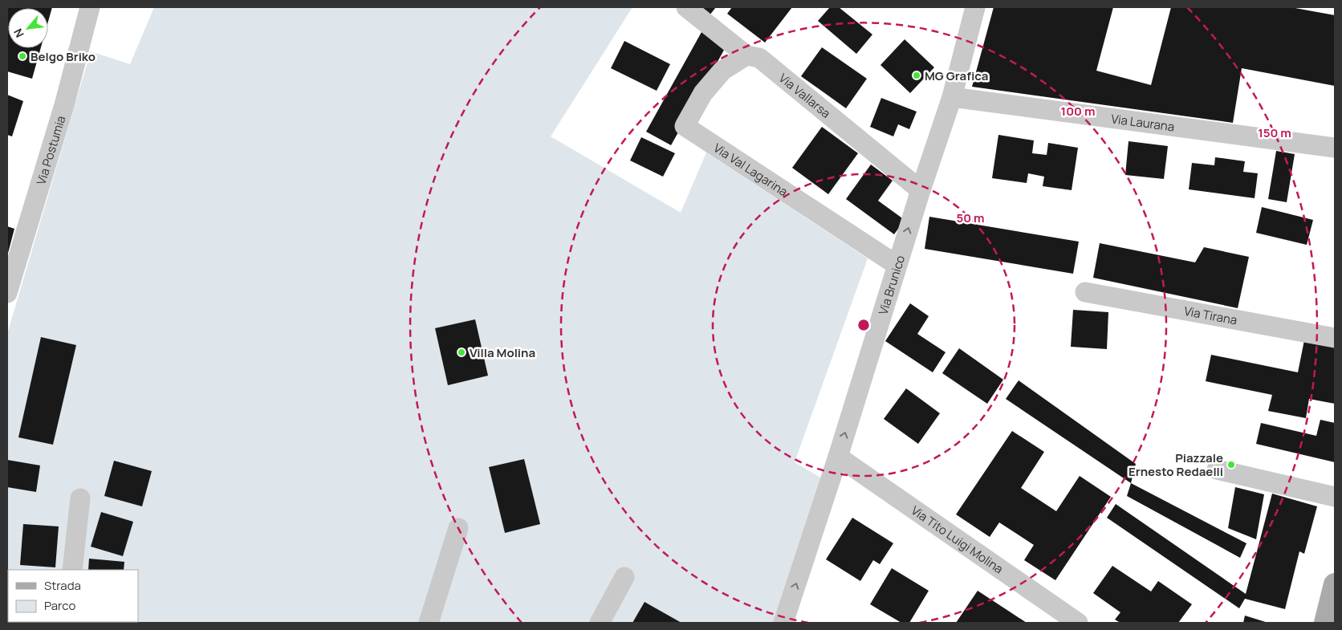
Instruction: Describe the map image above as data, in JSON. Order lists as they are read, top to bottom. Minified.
{"streets":{"street":["Via Vallarsa","Via Laurana","Via Postumia","Via Val Lagarina","Via Brunico","Via Tirana","Via Tito Luigi Molina"]},"crossings":[["Via Vallarsa","Via Val Lagarina"],["Via Vallarsa","Via Brunico"],["Via Laurana","Via Brunico"],["Via Val Lagarina","Via Brunico"],["Via Brunico","Via Tito Luigi Molina"]],"one_way":["Via Brunico"],"places":["Belgo Briko","MG Grafica","Villa Molina","Piazzale Ernesto Redaelli"],"legend":["Strada","Parco"],"north":"bottom left","rings":["100 m","150 m","50 m"]}
